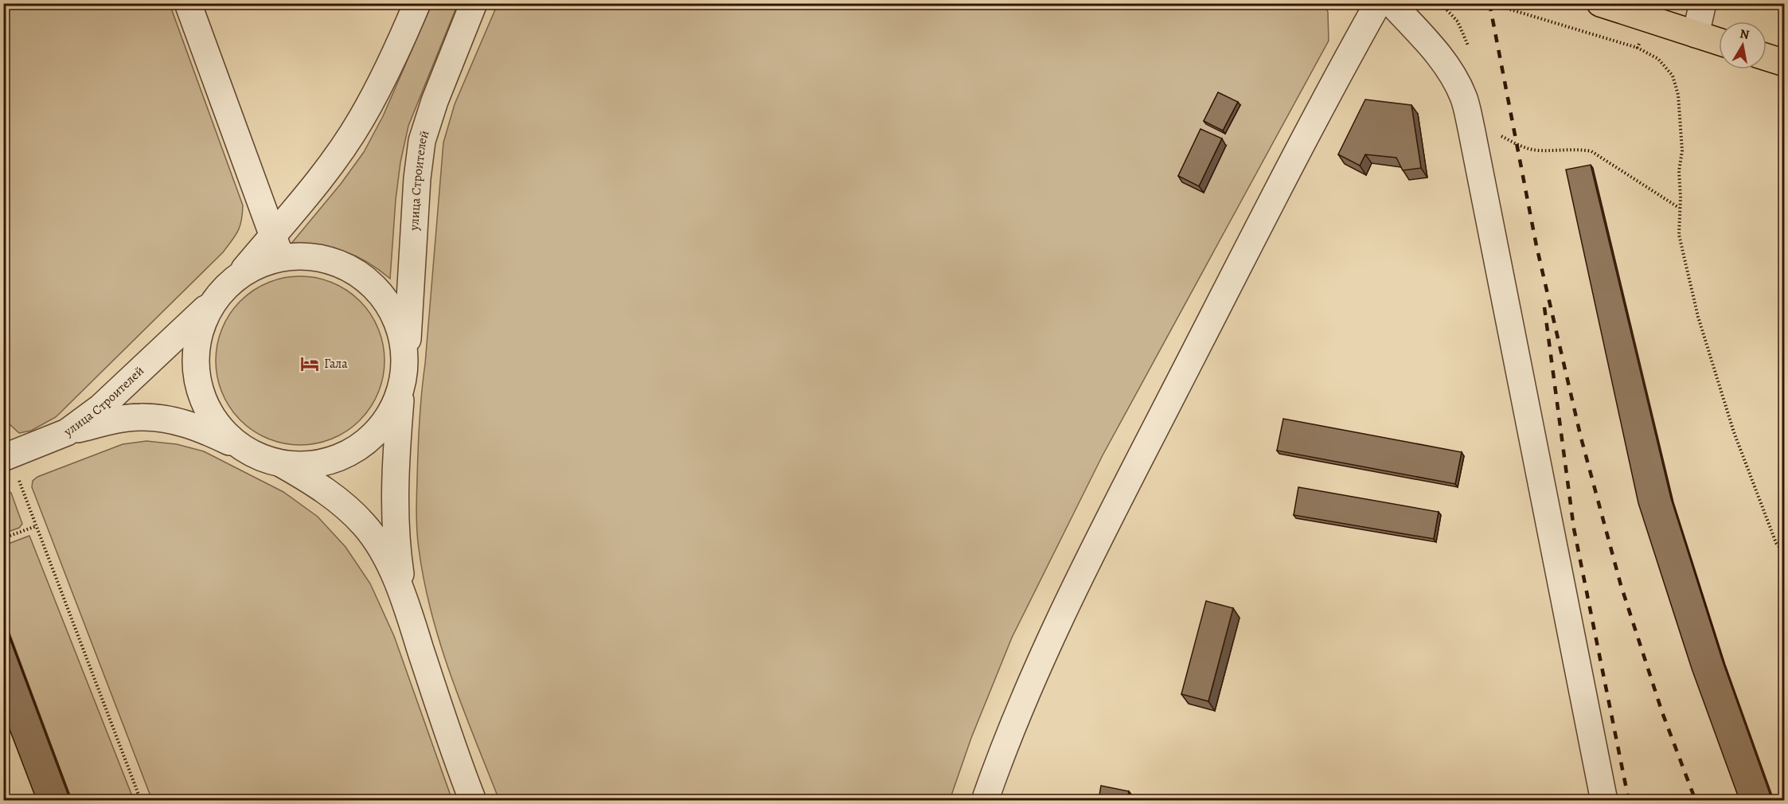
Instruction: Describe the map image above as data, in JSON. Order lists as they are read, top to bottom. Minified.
{"streets":{"street":["улица Строителей"]},"places":{"hotel":["Гала"]},"north":"top"}
